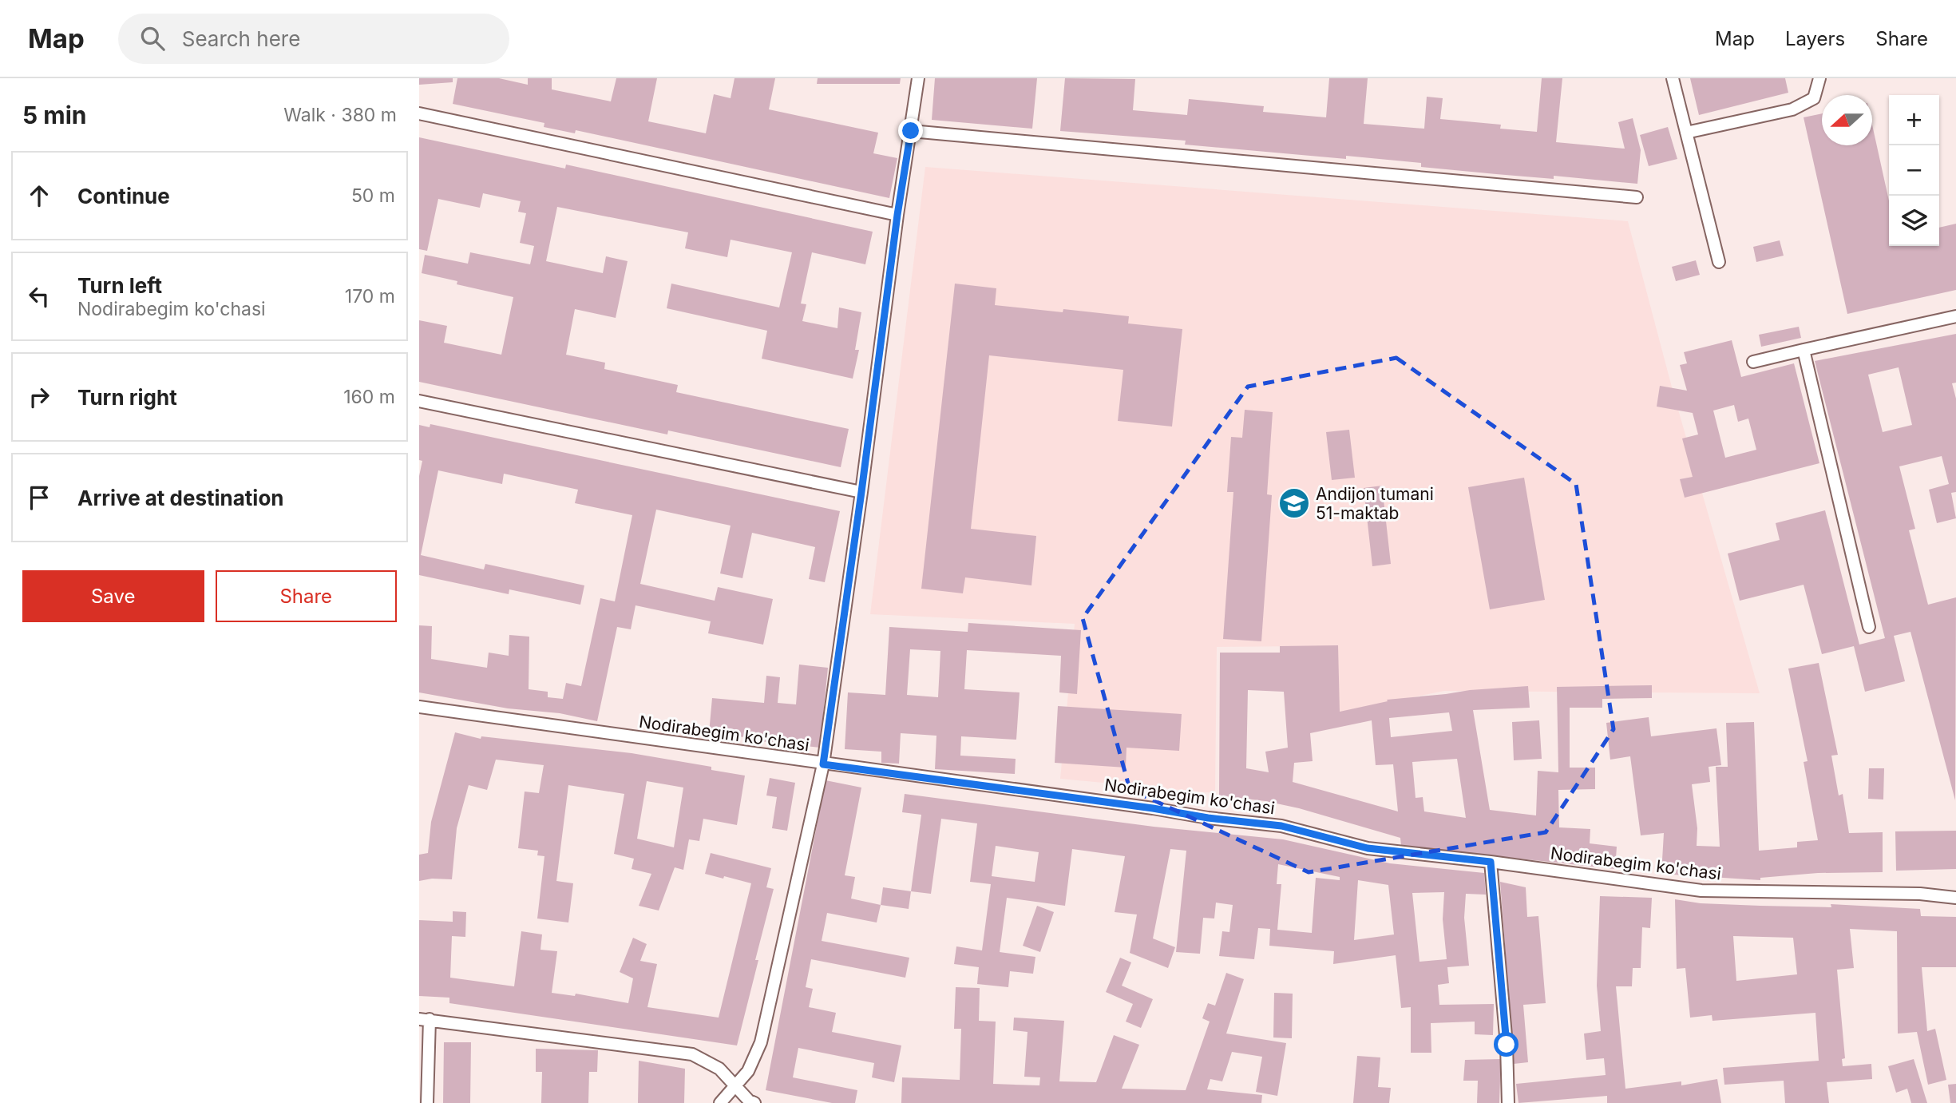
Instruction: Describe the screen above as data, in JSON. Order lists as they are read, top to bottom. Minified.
{"streets":{"lane":["Nodirabegim ko'chasi"]},"places":{"school or university":["Andijon tumani 51-maktab"]},"north":"left","page":{"header":"Map","search":"Search here","nav":["Map","Layers","Share"],"heading":["5 min","Walk · 380 m"],"map_buttons":["+","−"],"list":[["Continue","50 m"],["Turn left","Nodirabegim ko'chasi","170 m"],["Turn right","160 m"],"Arrive at destination"],"buttons":["Save","Share"]}}
